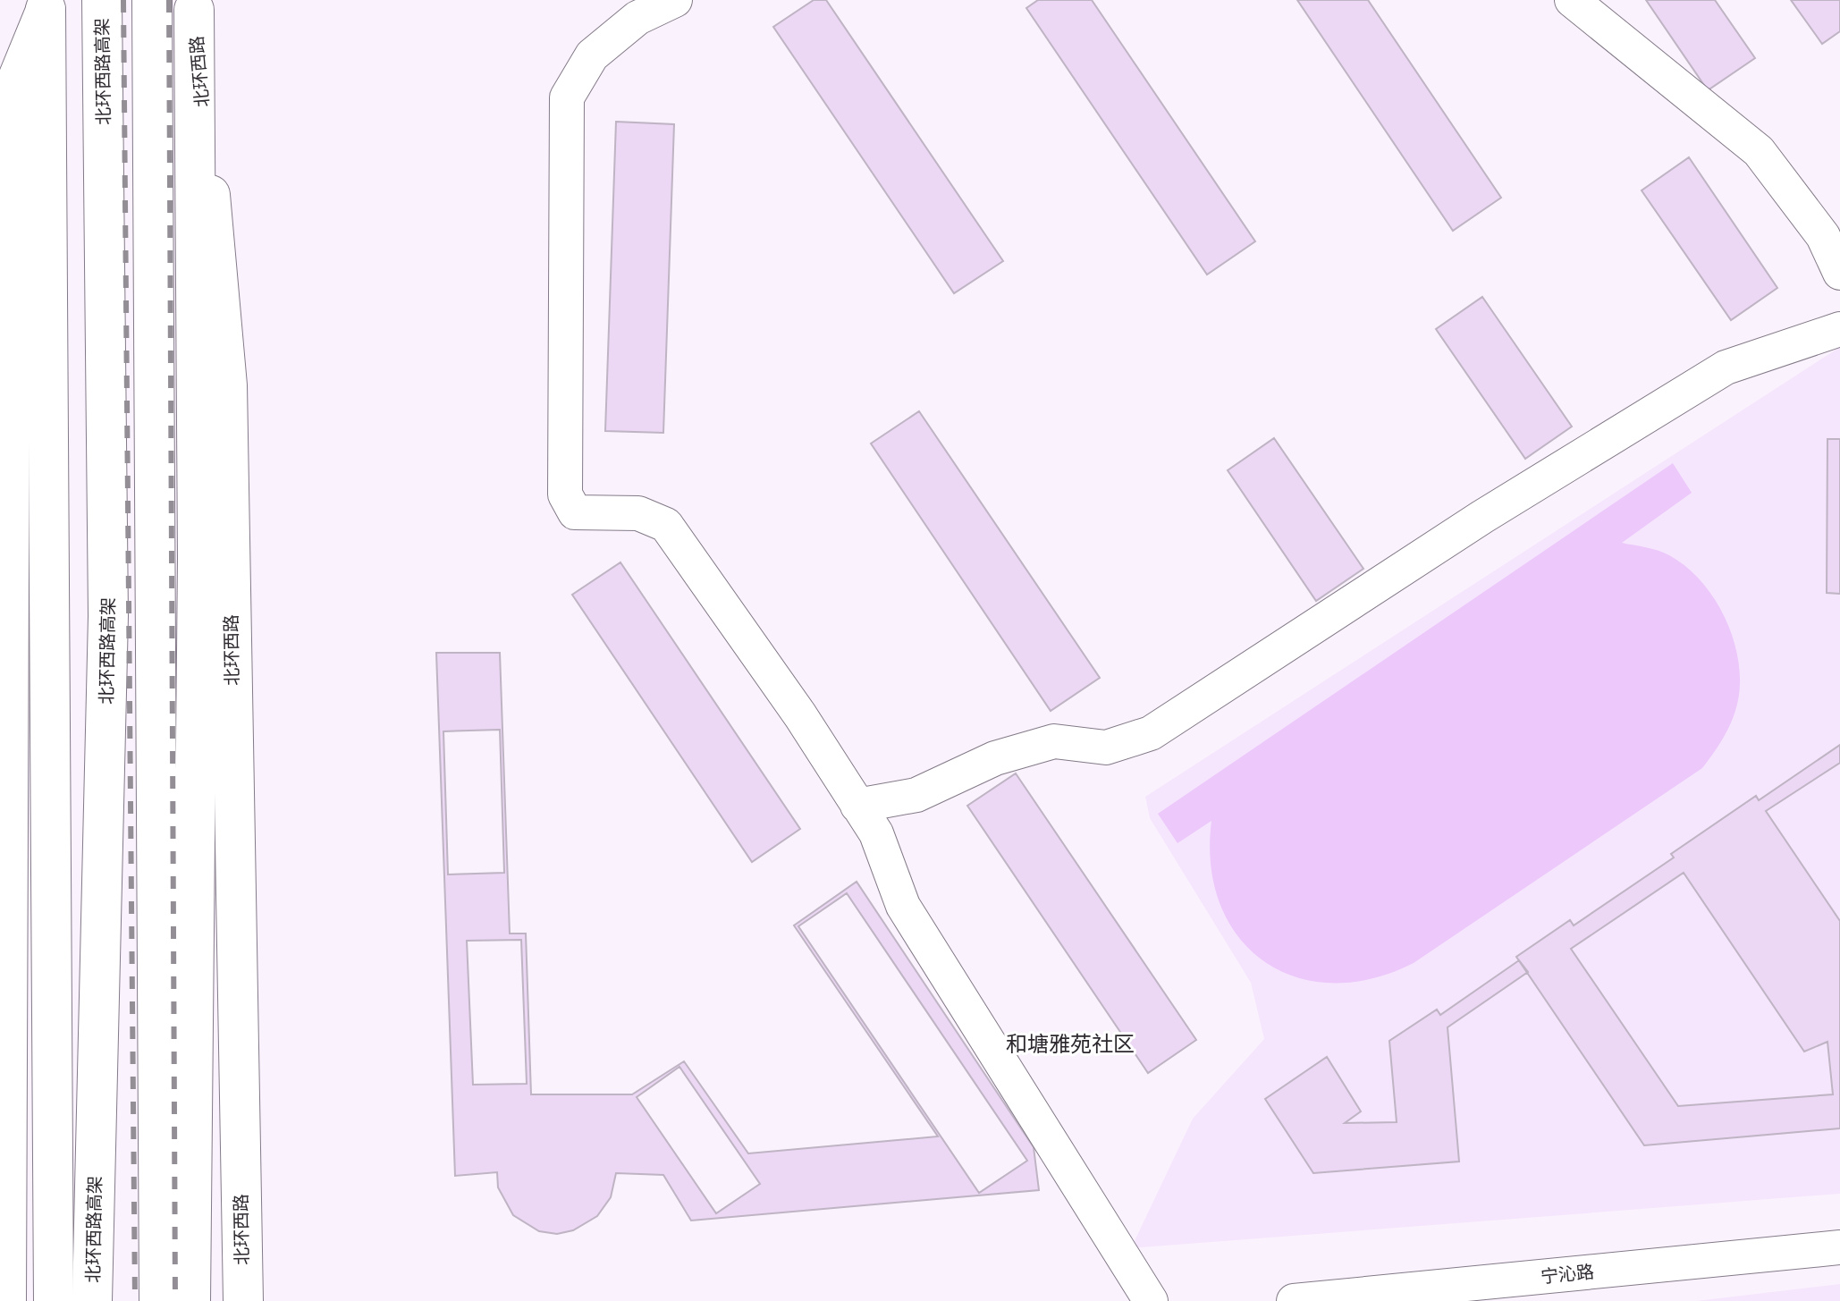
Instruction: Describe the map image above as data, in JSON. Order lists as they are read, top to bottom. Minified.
{"streets":{"main road":["北环西路高架","北环西路"],"street":["宁沁路"]},"districts":["和塘雅苑社区"]}
